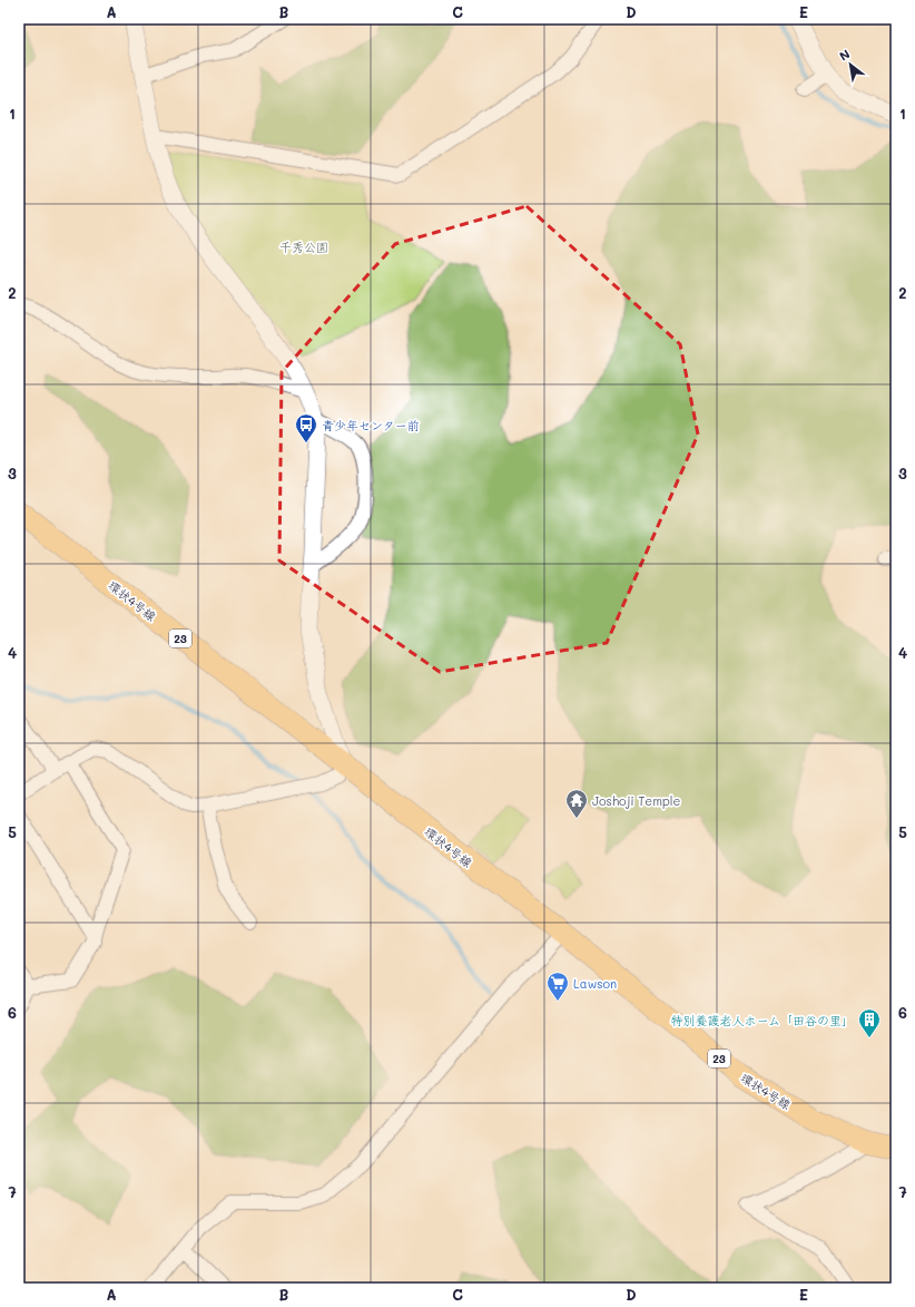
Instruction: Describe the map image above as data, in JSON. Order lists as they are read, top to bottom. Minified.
{"streets":{"main road":["環状4号線","23"]},"parks":["千秀公園"],"places":{"bus stop":["青少年センター前"],"temple":["Joshoji Temple"],"supermarket":["Lawson"],"building":["特別養護老人ホーム「田谷の里」"]},"north":"top left","grid":{"columns":["A","B","C","D","E"],"rows":["1","2","3","4","5","6","7"]}}
